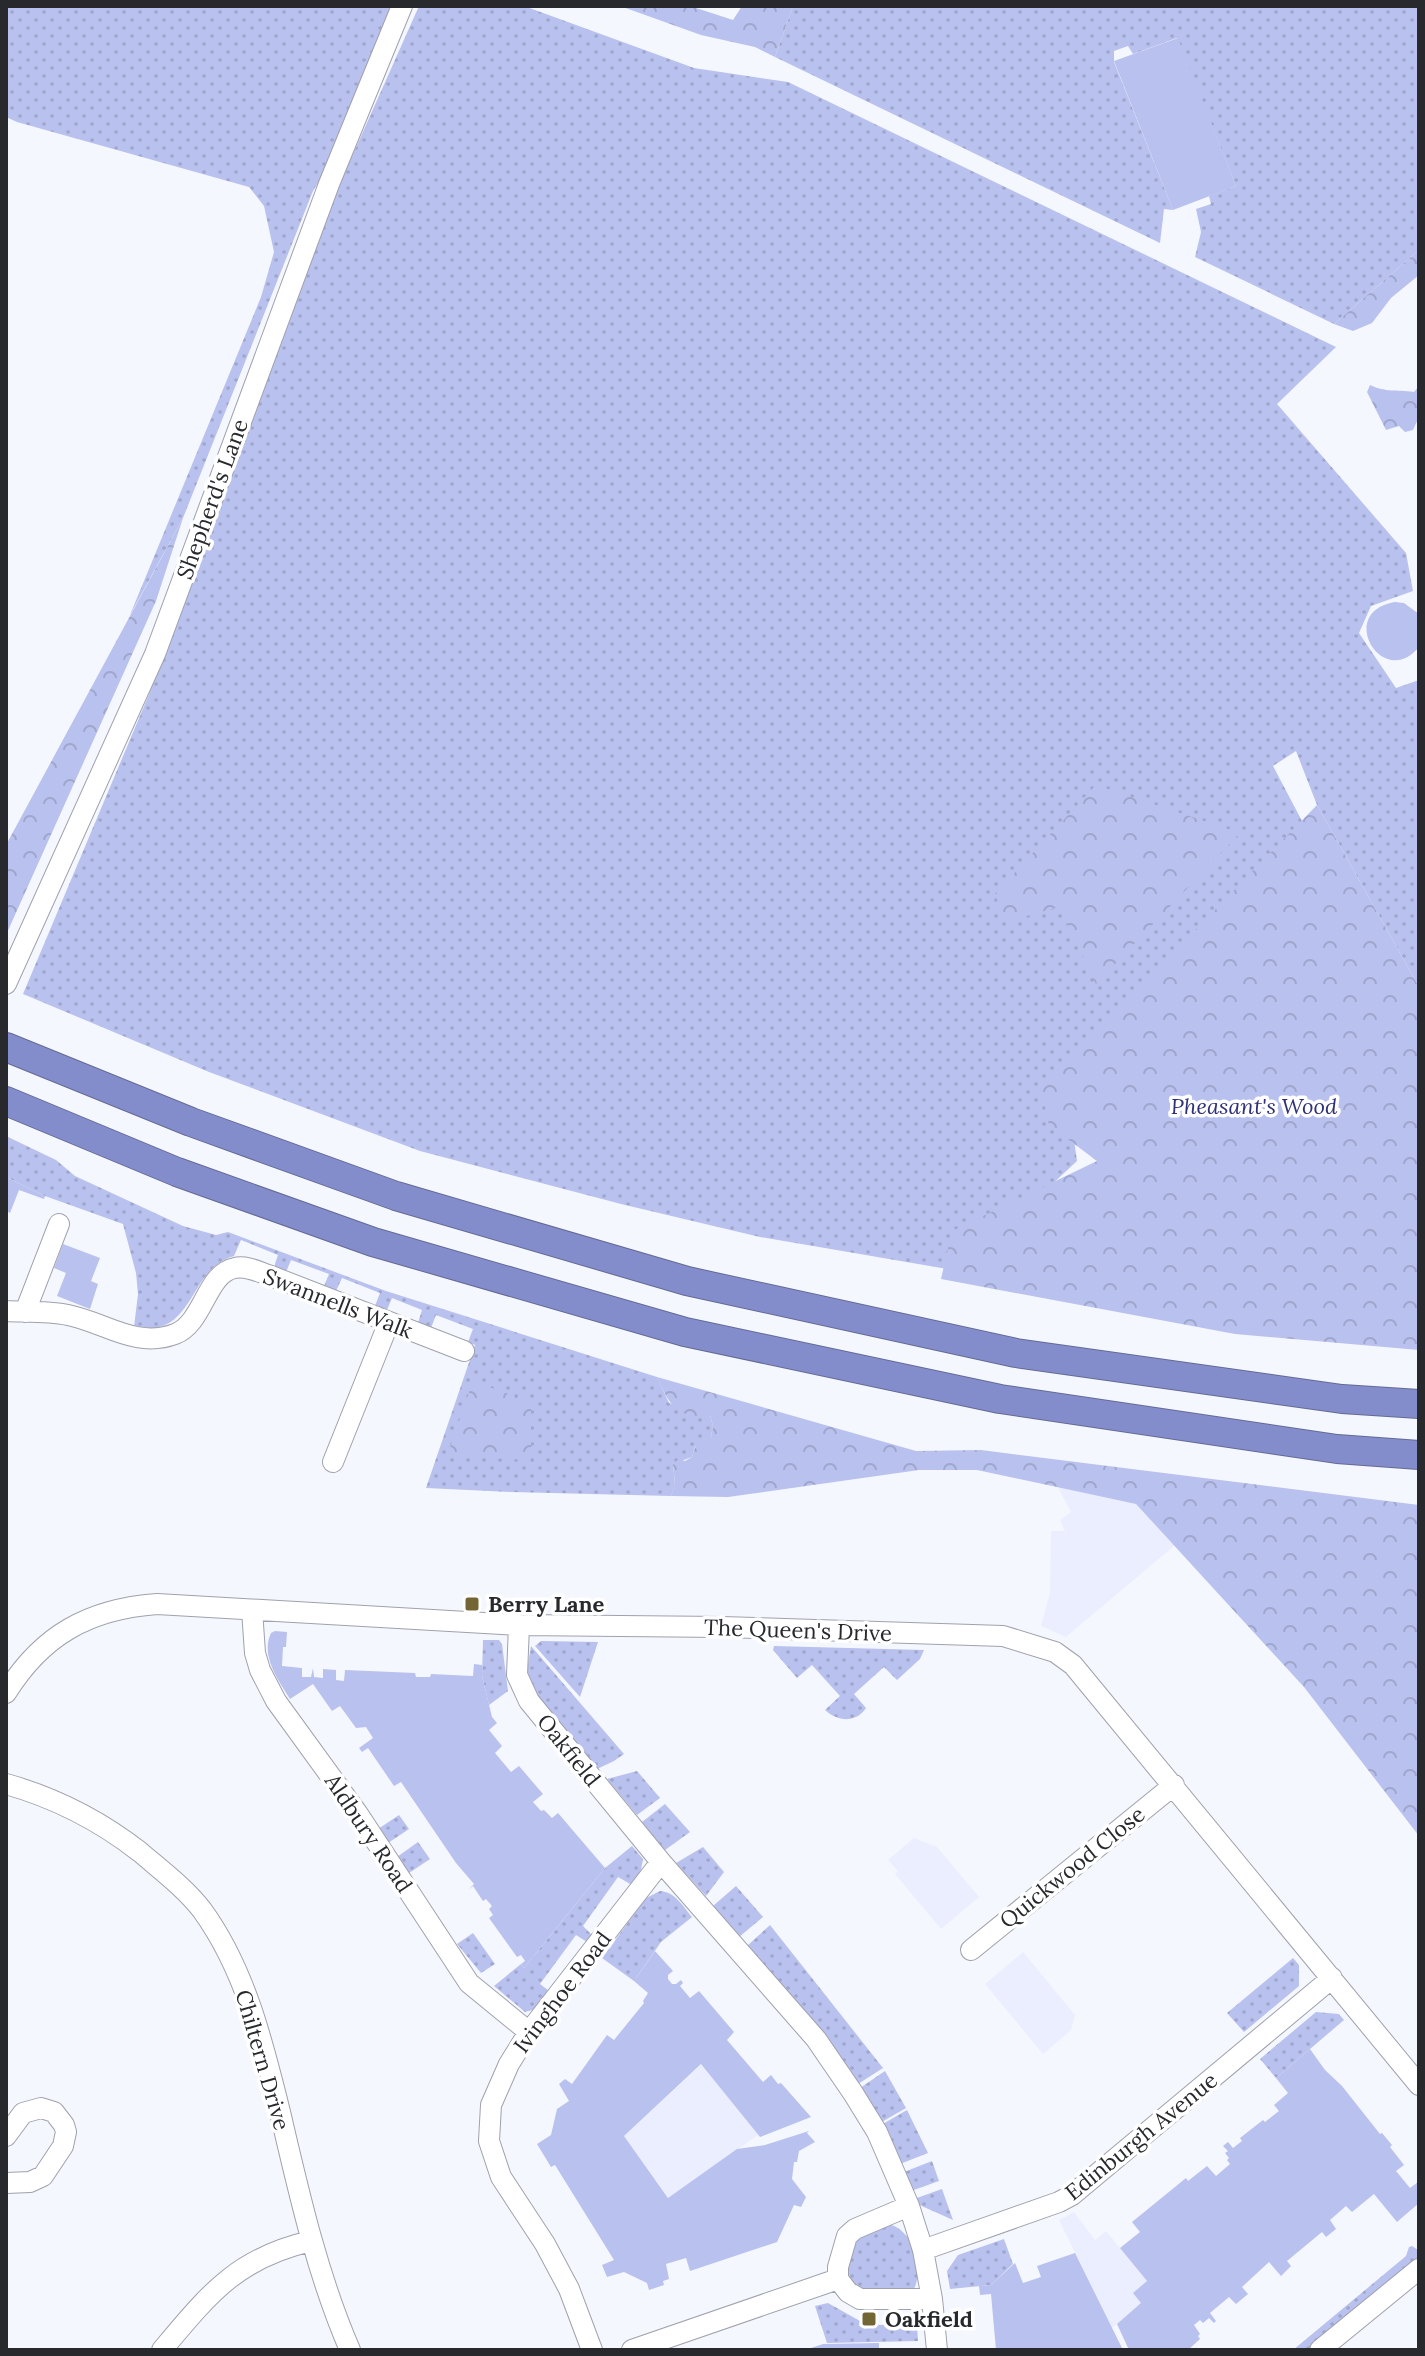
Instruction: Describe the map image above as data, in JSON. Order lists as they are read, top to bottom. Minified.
{"streets":{"street":["Shepherd's Lane","Swannells Walk","The Queen's Drive","Oakfield","Aldbury Road","Quickwood Close","Ivinghoe Road","Chiltern Drive","Edinburgh Avenue"]},"crossings":[["The Queen's Drive","Oakfield"],["The Queen's Drive","Aldbury Road"],["The Queen's Drive","Quickwood Close"],["The Queen's Drive","Edinburgh Avenue"],["Oakfield","Ivinghoe Road"],["Oakfield","Edinburgh Avenue"],["Aldbury Road","Ivinghoe Road"]],"parks":["Pheasant's Wood"],"places":{"transit":["Berry Lane","Oakfield"]}}
